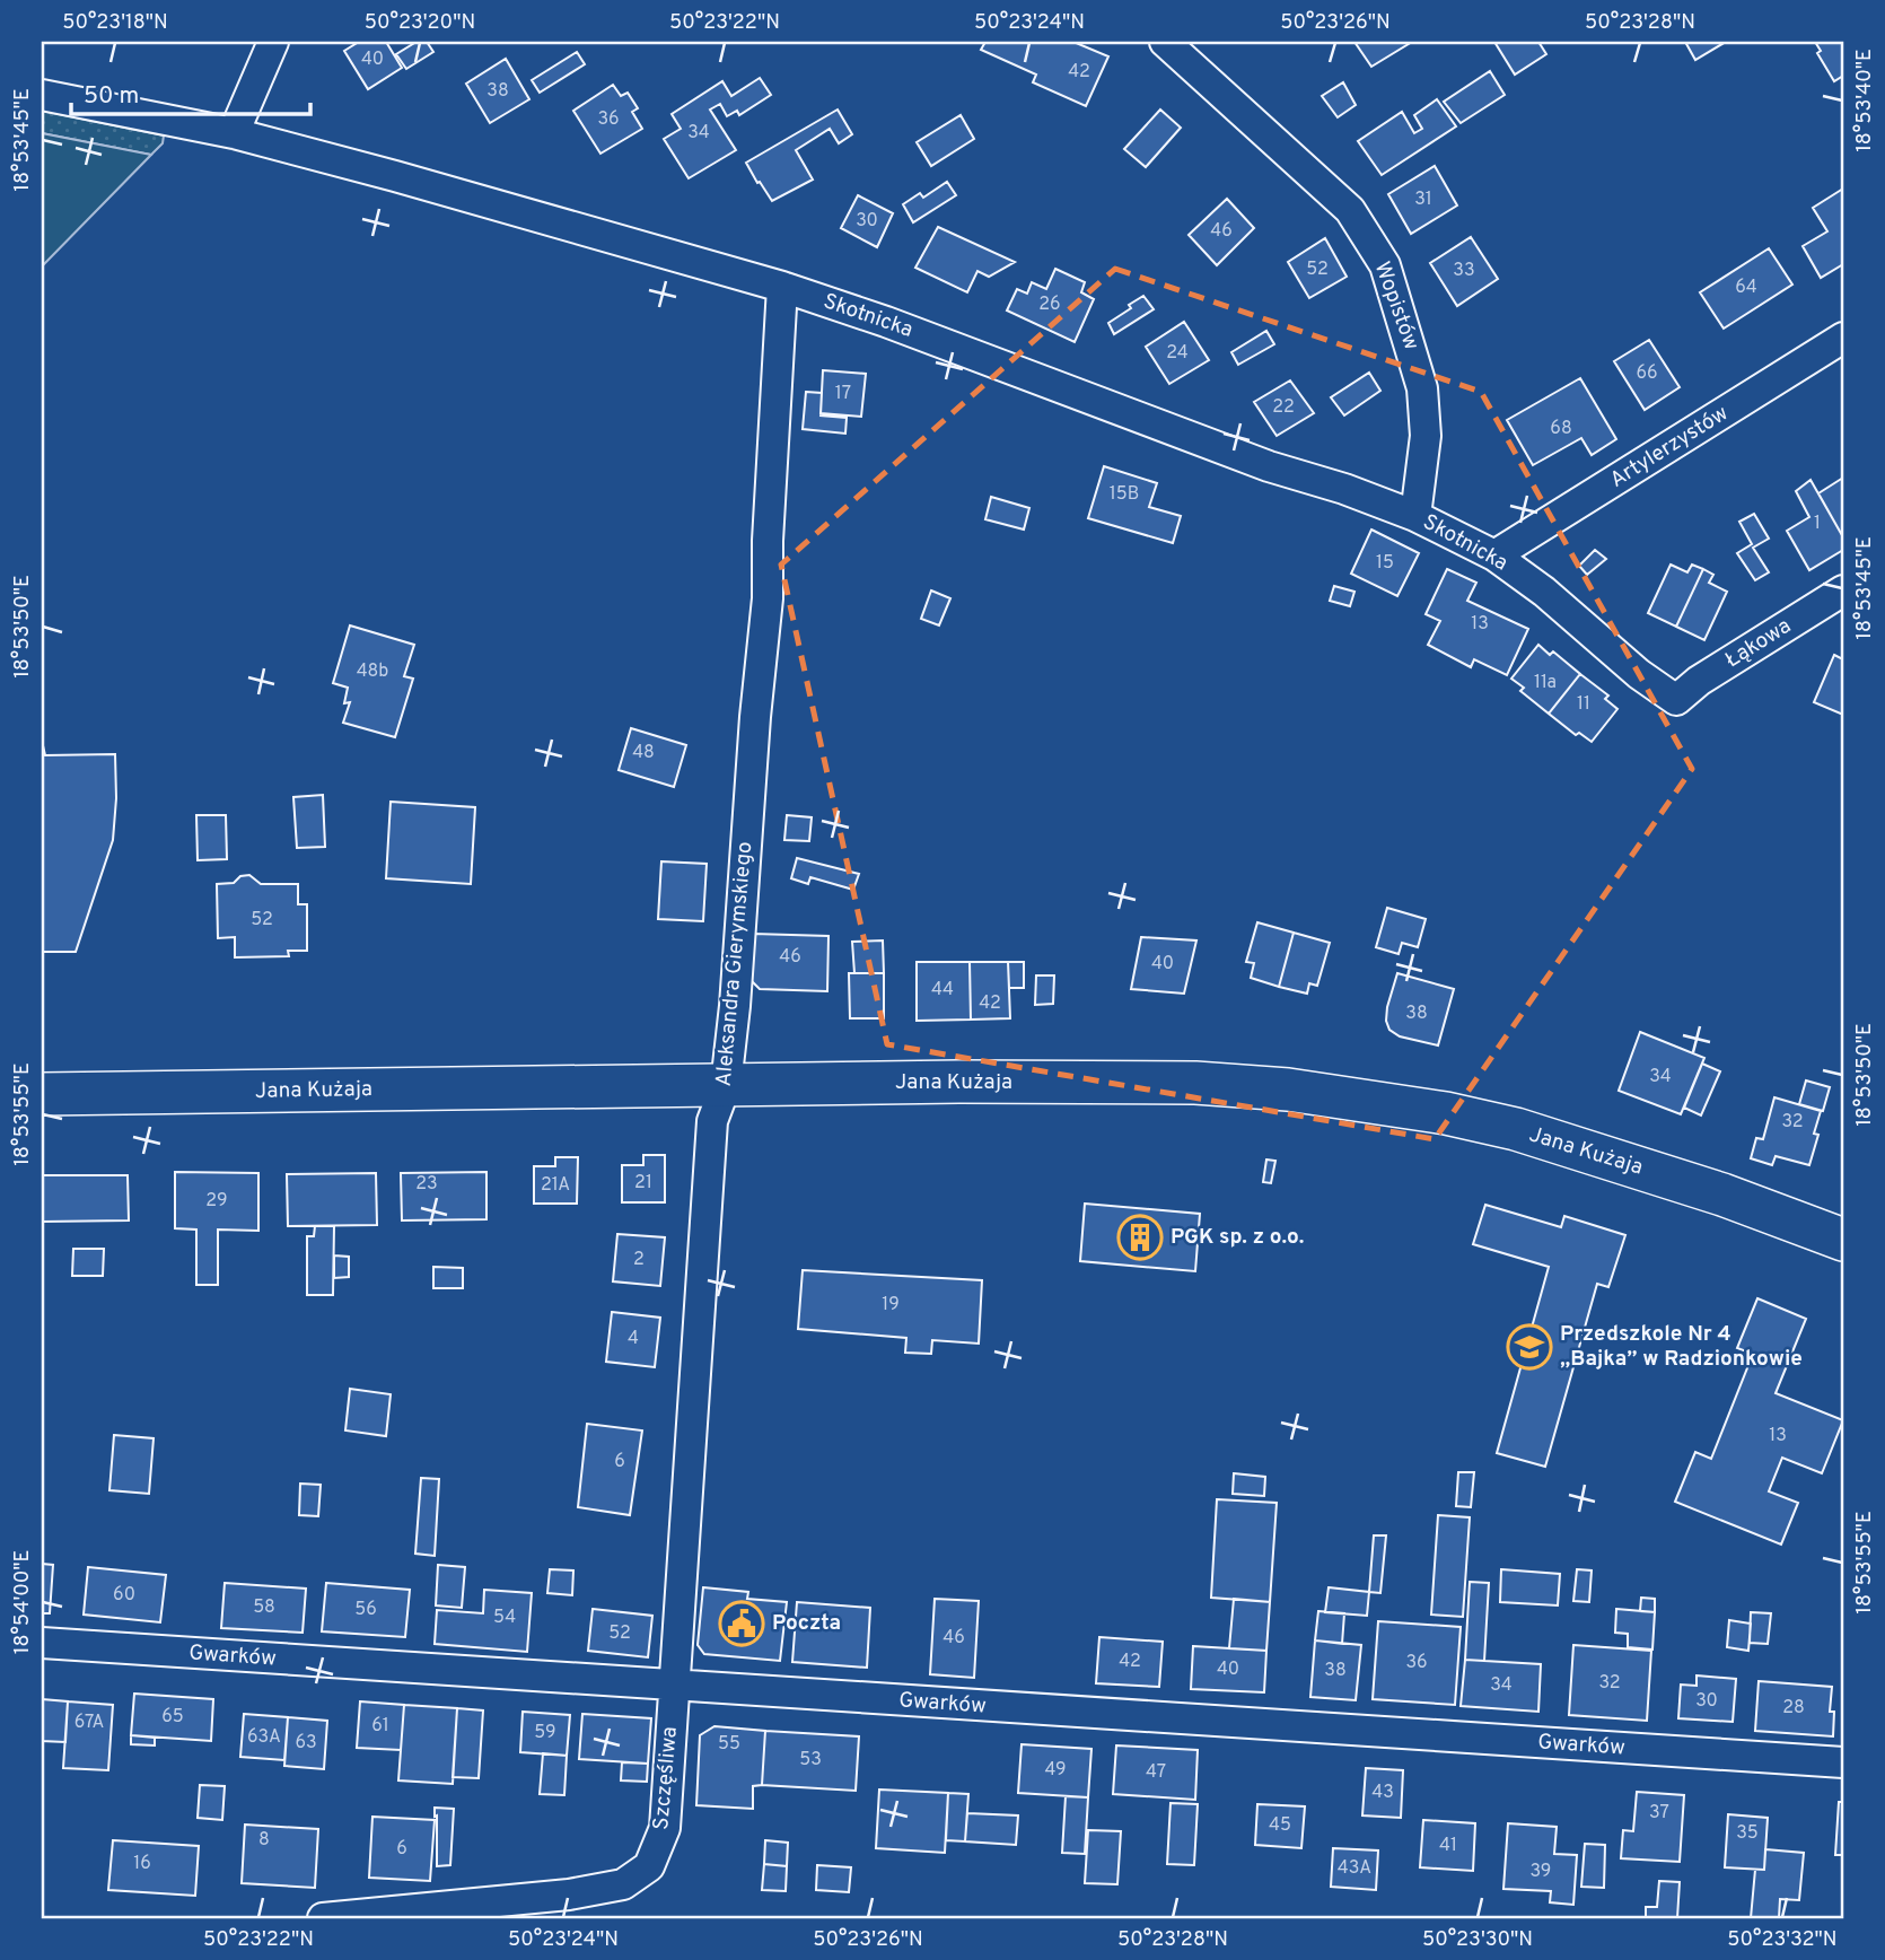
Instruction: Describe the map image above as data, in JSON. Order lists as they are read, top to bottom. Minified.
{"streets":{"street":["Wopistów","Skotnicka","Artylerzystów","Łąkowa","Aleksandra Gierymskiego","Jana Kużaja","Gwarków","Szczęśliwa"]},"crossings":[["Wopistów","Skotnicka"],["Skotnicka","Artylerzystów"],["Skotnicka","Łąkowa"],["Skotnicka","Aleksandra Gierymskiego"],["Aleksandra Gierymskiego","Jana Kużaja"],["Aleksandra Gierymskiego","Gwarków"],["Aleksandra Gierymskiego","Szczęśliwa"],["Gwarków","Szczęśliwa"]],"places":{"building":["PGK sp. z o.o."],"school or university":["Przedszkole Nr 4 „Bajka” w Radzionkowie"],"public building":["Poczta"]},"house_numbers":["40","42","38","36","34","31","30","46","52","33","64","26","24","66","17","22","68","15B","1","15","13","48b","11a","11","48","52","46","40","44","42","38","34","32","21","23","21A","29","2","19","4","13","6","60","58","56","54","52","46","42","36","40","38","32","34","30","28","65","67A","61","59","63A","63","55","53","49","47","43","37","45","35","8","41","6","16","43A","39"],"scale_bar":"50 m","coordinates":["50°23'18\"N","50°23'20\"N","50°23'22\"N","50°23'24\"N","50°23'26\"N","50°23'28\"N","18°53'40\"E","18°53'45\"E","18°53'50\"E","18°53'55\"E","18°54'00\"E","50°23'30\"N","50°23'32\"N"]}
